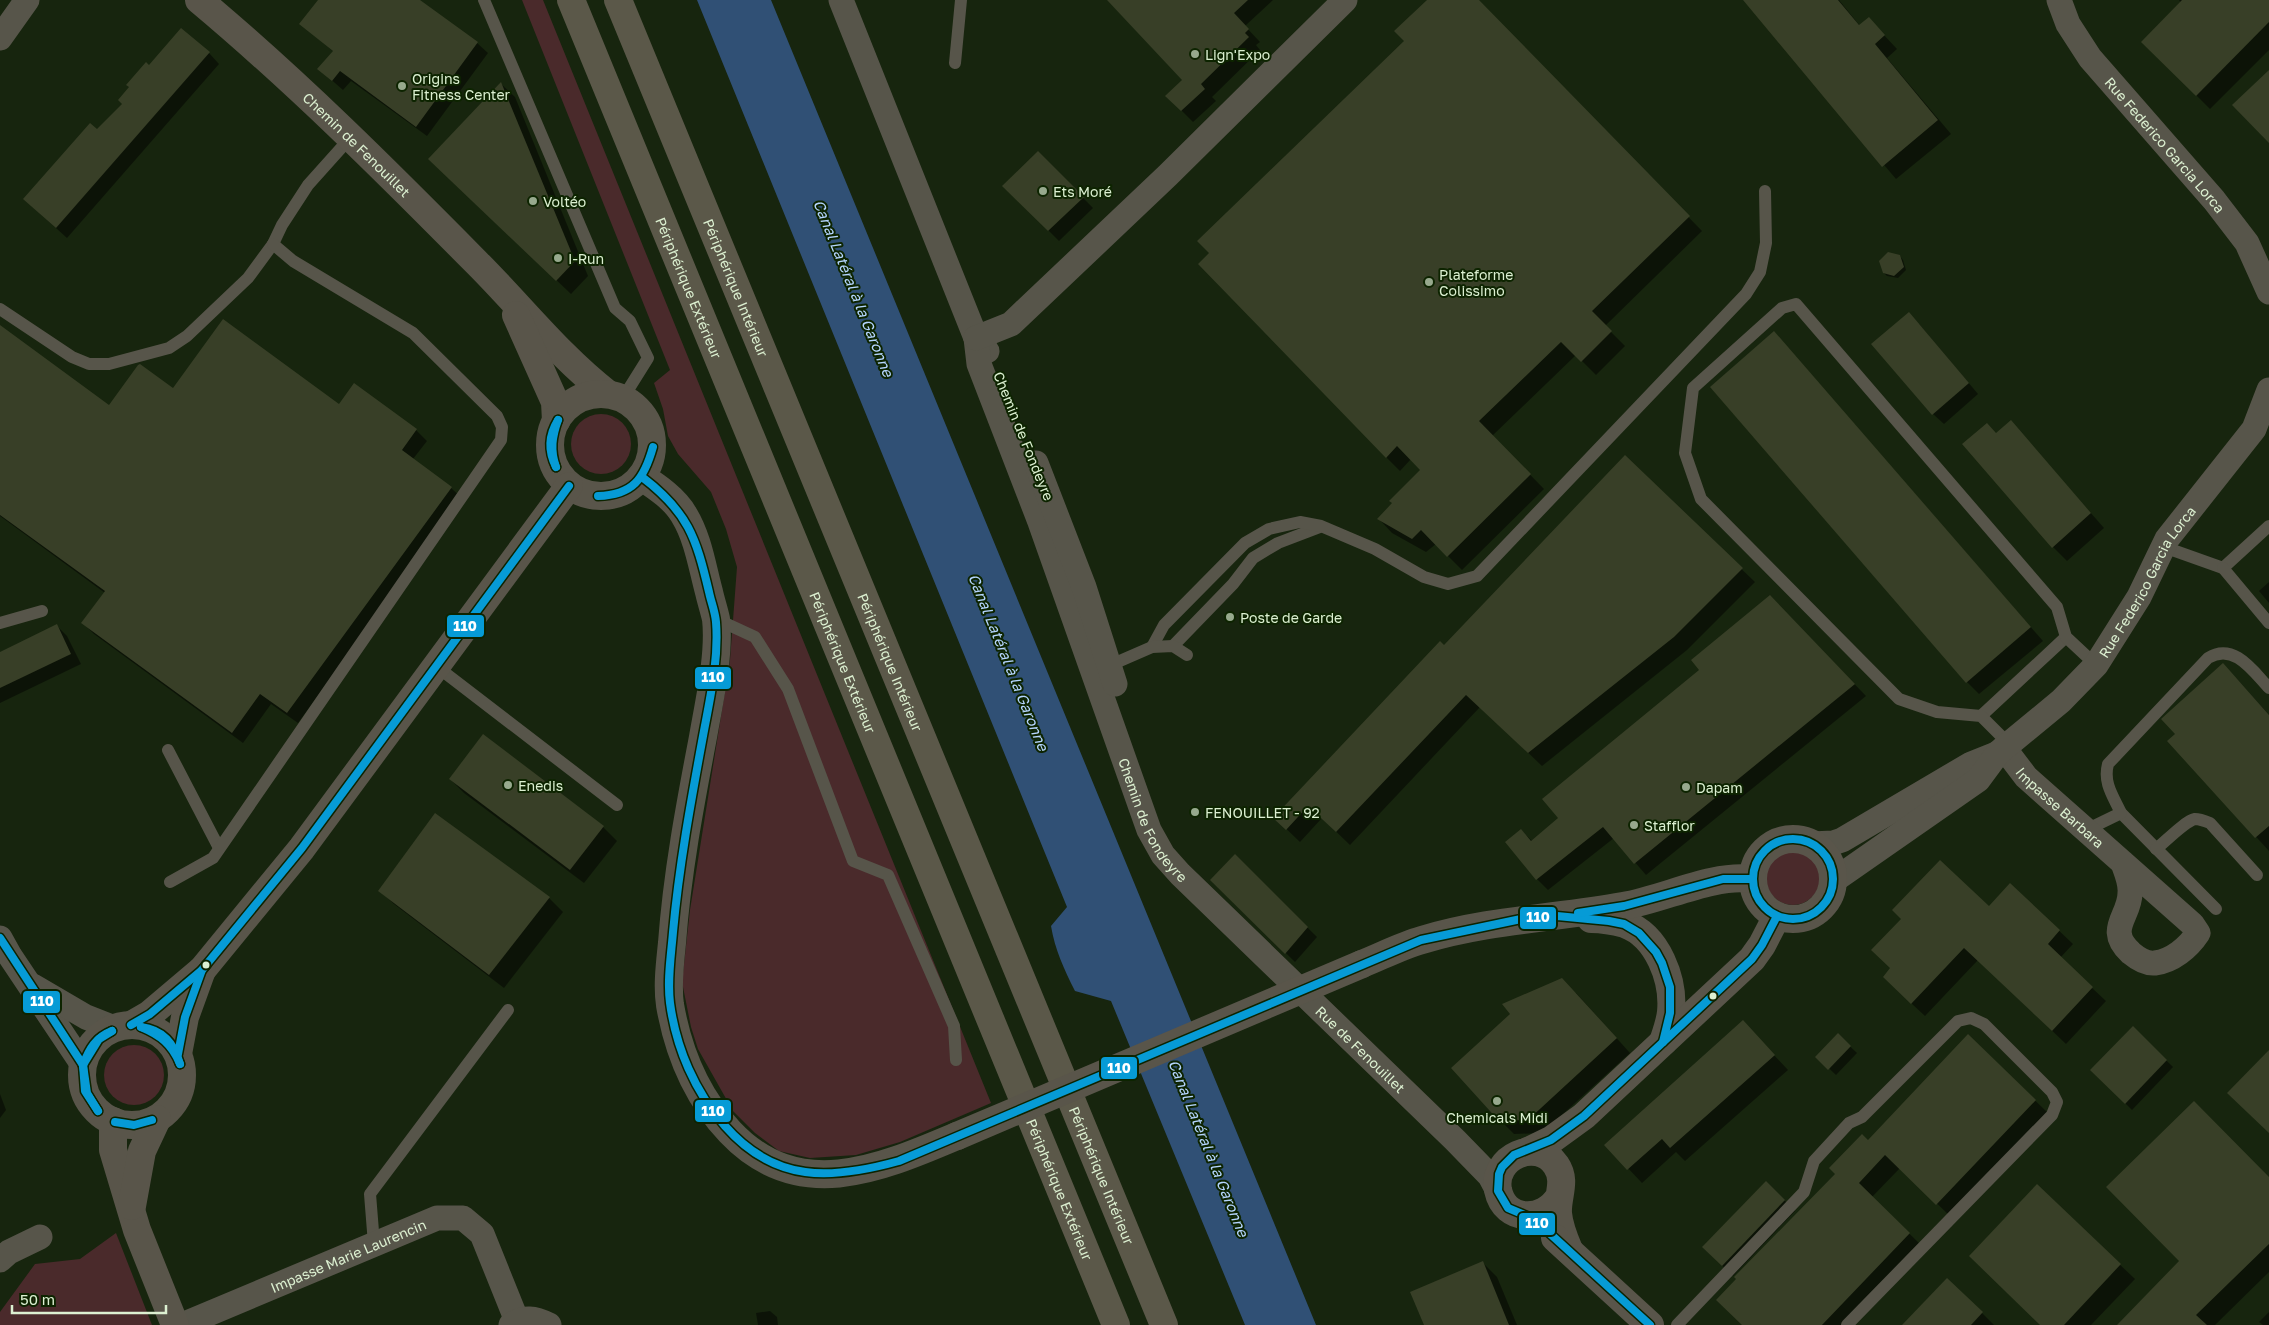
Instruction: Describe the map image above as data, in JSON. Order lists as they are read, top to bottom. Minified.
{"streets":{"highway":["Périphérique Extérieur","Périphérique Intérieur"],"street":["Chemin de Fenouillet","Rue Federico Garcia Lorca","Chemin de Fondeyre","Impasse Barbara","Rue de Fenouillet","Impasse Marie Laurencin"]},"crossings":[["Rue Federico Garcia Lorca","Impasse Barbara"],["Rue Federico Garcia Lorca","Rue de Fenouillet"],["Chemin de Fondeyre","Rue de Fenouillet"]],"water":["Canal Latéral à la Garonne"],"places":["Lign'Expo","Origins Fitness Center","Ets Moré","Voltéo","I-Run","Plateforme Colissimo","Poste de Garde","Enedis","Dapam","FENOUILLET - 92","Stafflor","Chemicals Midi"],"lines":["transit line 110"],"scale_bar":"50 m"}
